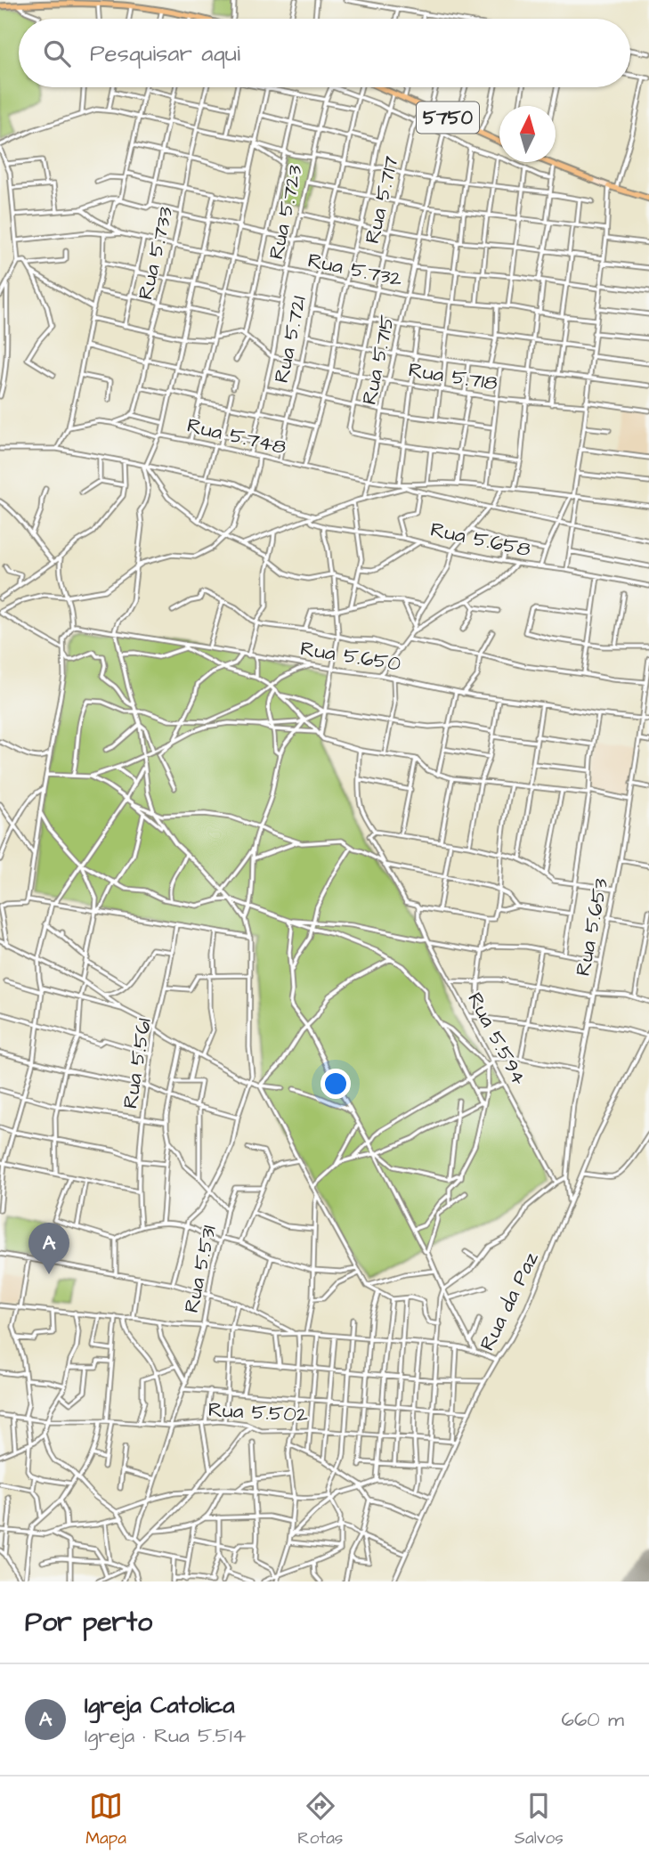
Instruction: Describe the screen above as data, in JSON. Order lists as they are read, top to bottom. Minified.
{"streets":{"main road":["5750"],"street":["Rua 5.717","Rua 5.723","Rua 5.733","Rua 5.732","Rua 5.721","Rua 5.715","Rua 5.718","Rua 5.748","Rua 5.658","Rua 5.650","Rua 5.653","Rua 5.594","Rua 5.561","Rua 5.531","Rua da Paz","Rua 5.502"]},"crossings":[["5750","Rua 5.717"],["5750","Rua 5.715"],["Rua 5.717","Rua 5.732"],["Rua 5.717","Rua 5.715"],["Rua 5.717","Rua 5.718"],["Rua 5.723","Rua 5.732"],["Rua 5.723","Rua 5.718"],["Rua 5.723","Rua 5.748"],["Rua 5.733","Rua 5.732"],["Rua 5.732","Rua 5.721"],["Rua 5.732","Rua 5.715"],["Rua 5.721","Rua 5.718"],["Rua 5.721","Rua 5.748"],["Rua 5.715","Rua 5.718"],["Rua 5.715","Rua 5.748"],["Rua 5.748","Rua 5.658"],["Rua 5.650","Rua 5.653"],["Rua 5.653","Rua da Paz"],["Rua 5.531","Rua 5.502"],["Rua da Paz","Rua 5.502"]],"north":"top","page":{"search":"Pesquisar aqui","pins":"A","heading":"Por perto","list":[{"mark":"A","name":"Igreja Catolica","note":"Igreja · Rua 5.514","value":"660 m"}],"nav":["Mapa","Rotas","Salvos"]}}
